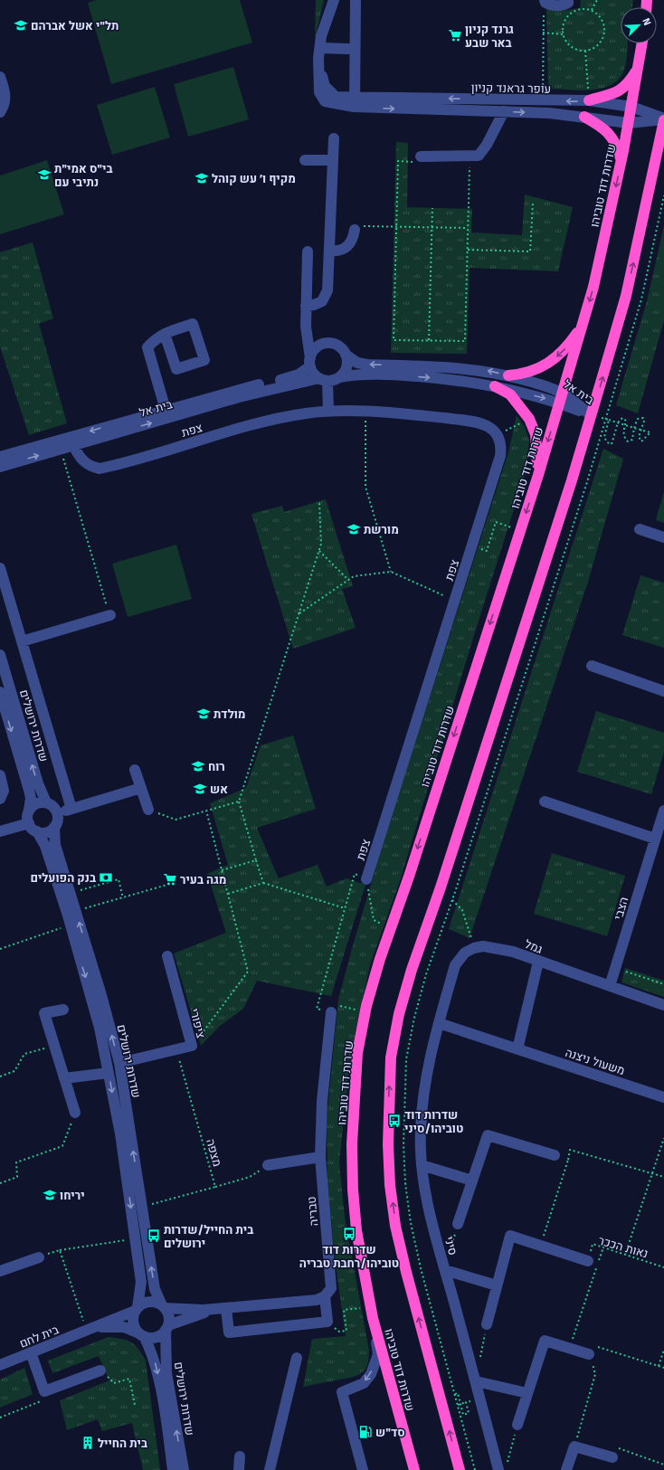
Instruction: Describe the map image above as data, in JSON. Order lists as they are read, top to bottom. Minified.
{"streets":{"highway":["שדרות דוד טוביהו"],"street":["עופר גראנד קניון","בית אל","צפת","שדרות ירושלים","הצבי","גמל","ציפורי","משעול ניצנה","טבריה","סיני","בית לחם"],"path":["מצפה","נאות הככר"]},"crossings":[["עופר גראנד קניון","שדרות דוד טוביהו"],["שדרות דוד טוביהו","בית אל"],["בית אל","צפת"],["שדרות ירושלים","ציפורי"],["שדרות ירושלים","בית לחם"],["הצבי","גמל"],["ציפורי","מצפה"],["משעול ניצנה","סיני"]],"places":{"school or university":["תל\"י אשל אברהם","בי\"ס אמי\"ת נתיבי עם","מקיף ו׳ עש קוהל","מורשת","מולדת","רוח","אש","יריחו"],"supermarket":["גרנד קניון באר שבע","מגה בעיר"],"bank":["בנק הפועלים"],"bus stop":["שדרות דוד טוביהו/סיני","שדרות דוד טוביהו/רחבת טבריה","בית החייל/שדרות ירושלים"],"fuel station":["סד\"ש"],"building":["בית החייל"]},"north":"top right"}
